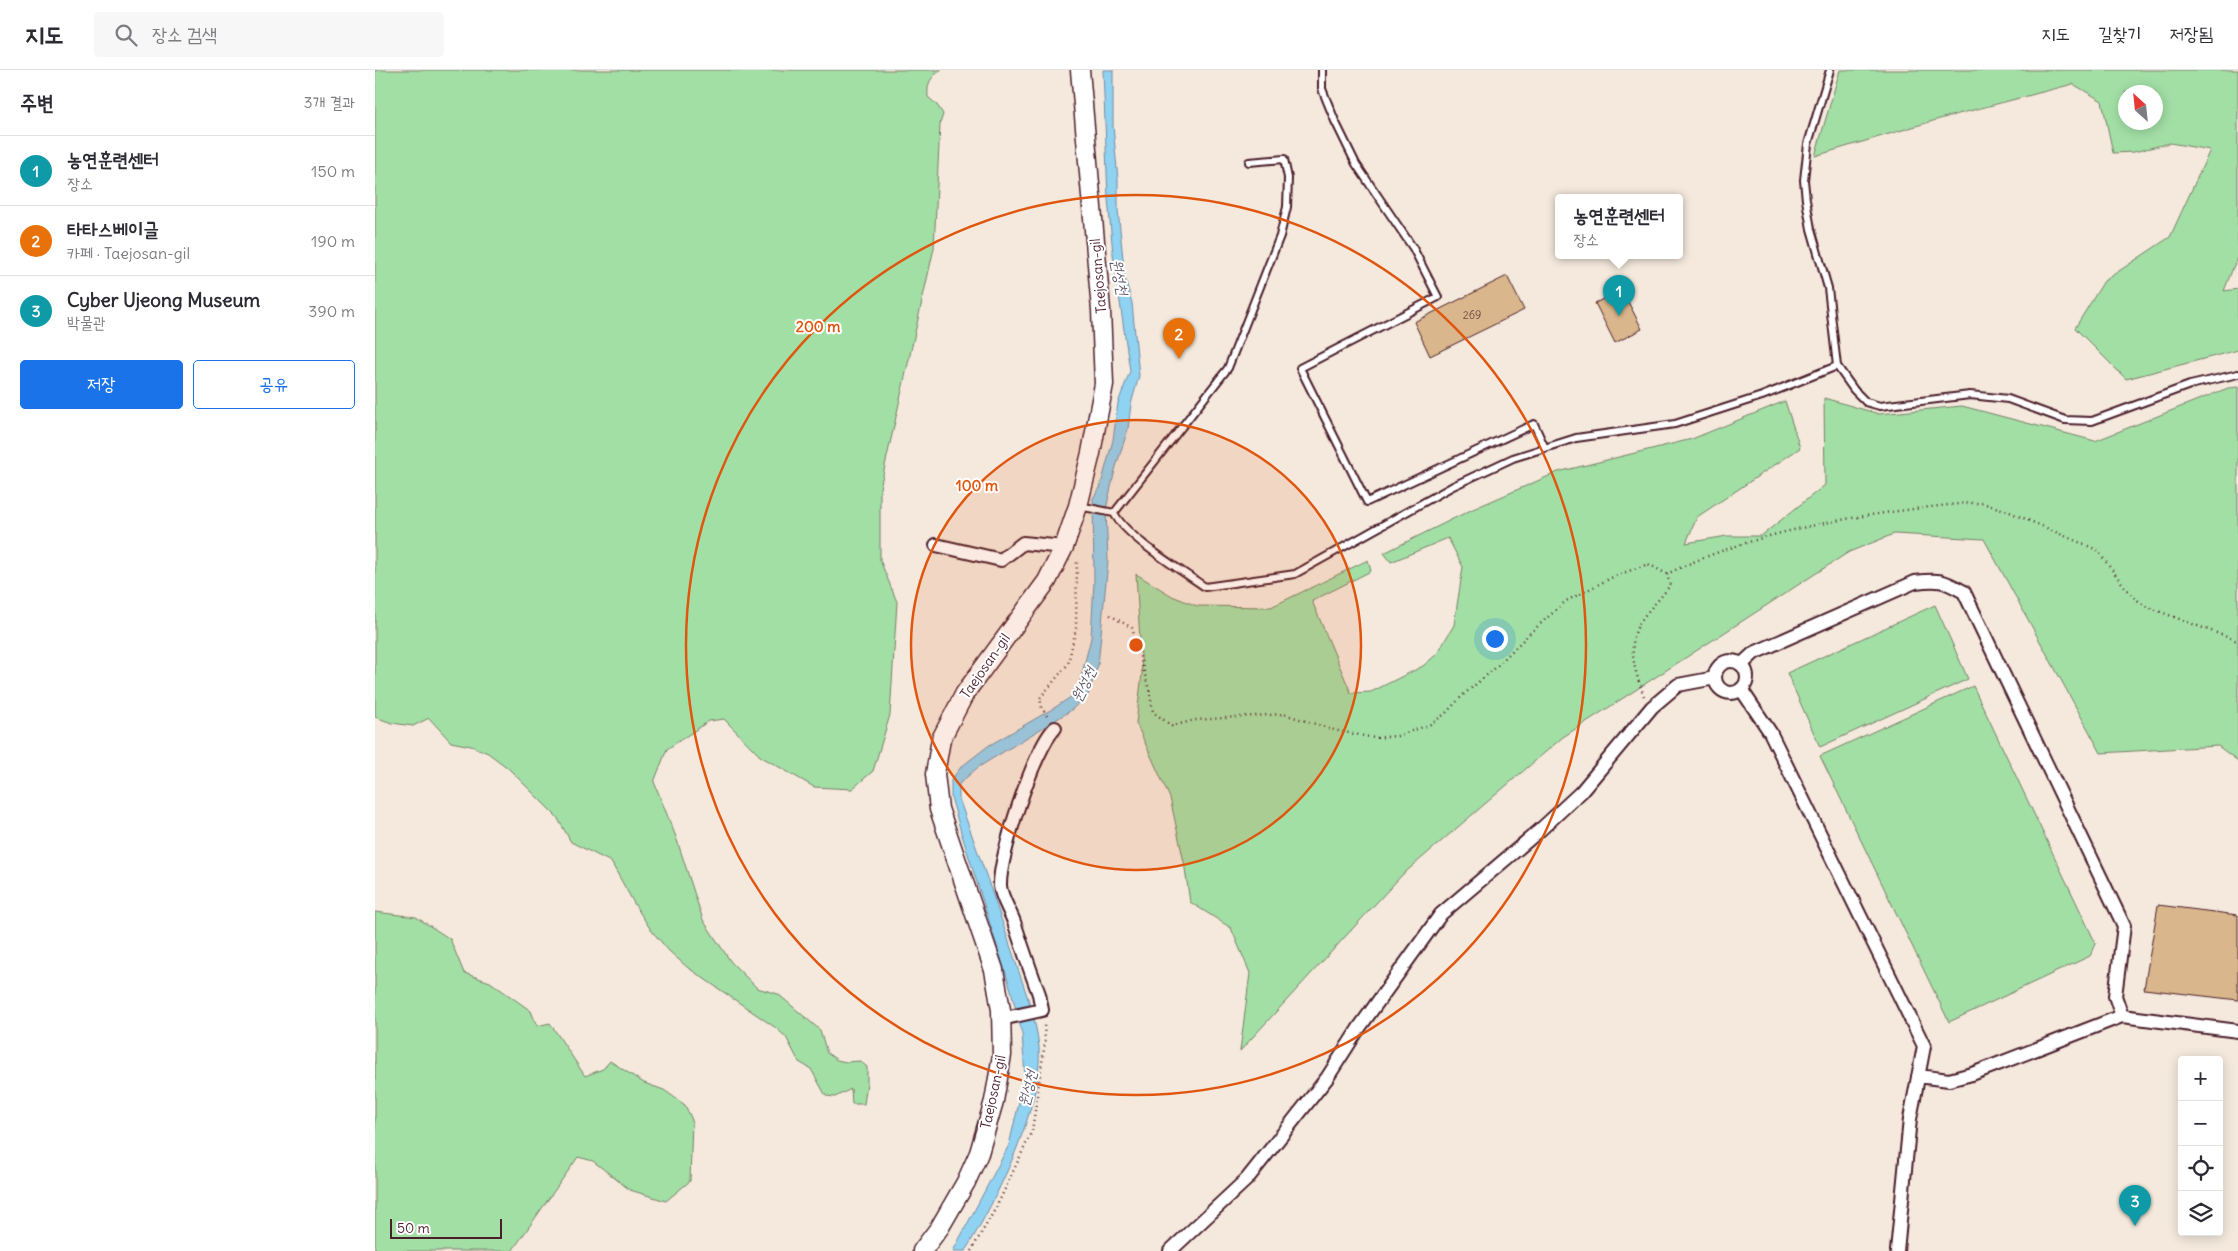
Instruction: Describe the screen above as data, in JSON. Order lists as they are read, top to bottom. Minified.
{"streets":{"street":["Taejosan-gil"]},"water":["원성천"],"house_numbers":["269"],"scale_bar":"50 m","north":"top left","page":{"header":"지도","search":"장소 검색","nav":["지도","길찾기","저장됨"],"heading":["주변","3개 결과"],"list":[{"mark":"1","name":"농연훈련센터","note":"장소","value":"150 m"},{"mark":"2","name":"타타스베이글","note":"카페 · Taejosan-gil","value":"190 m"},{"mark":"3","name":"Cyber Ujeong Museum","note":"박물관","value":"390 m"}],"popup":["농연훈련센터","장소"],"pins":["1","2","3"],"buttons":["저장","공유"],"map_buttons":["+","−"],"scale":"50 m"},"rings":["200 m","100 m"]}
